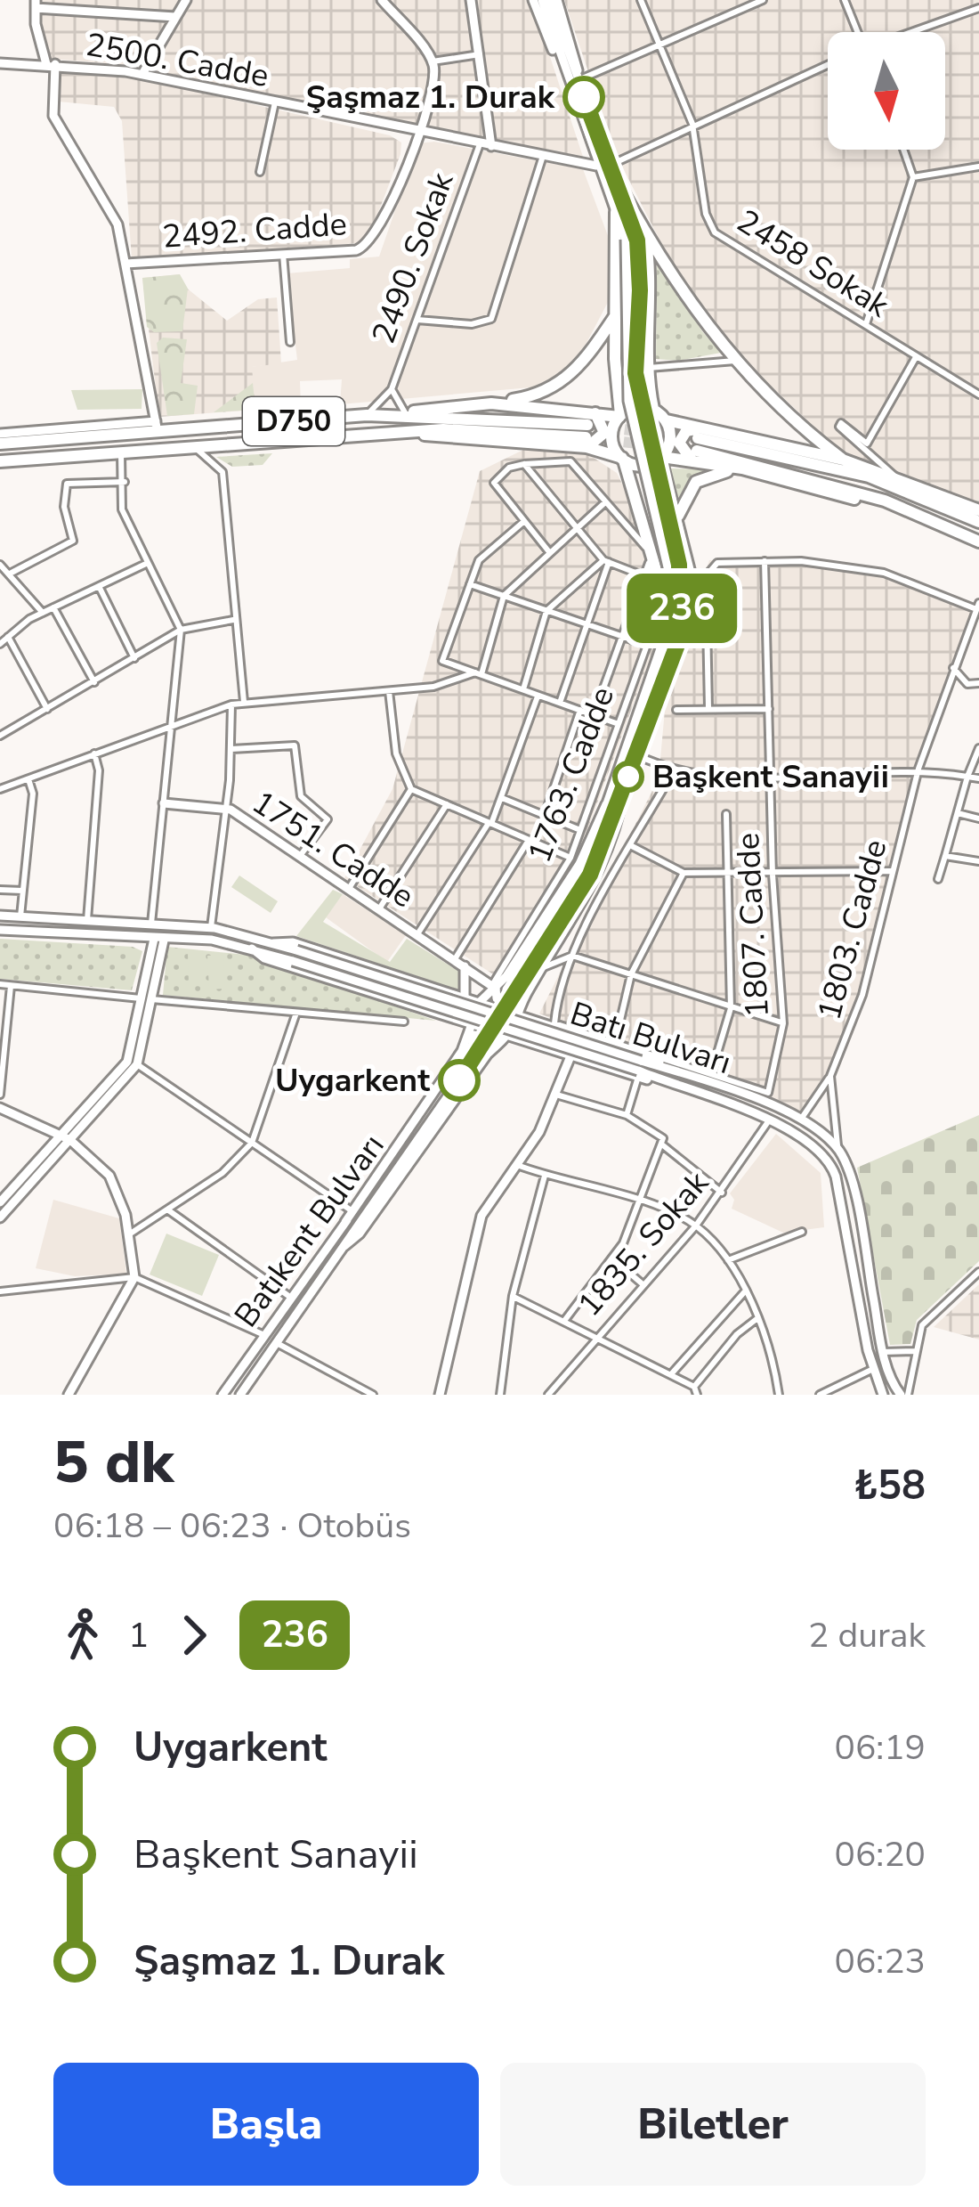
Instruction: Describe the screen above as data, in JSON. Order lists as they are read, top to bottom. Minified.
{"streets":{"highway":["D750"],"main road":["2500. Cadde","2492. Cadde","1751. Cadde","Batı Bulvarı","Batıkent Bulvarı"],"street":["2490. Sokak","2458 Sokak","1763. Cadde","1807. Cadde","1803. Cadde","1835. Sokak"]},"crossings":[["2500. Cadde","2492. Cadde"],["2500. Cadde","2490. Sokak"],["2490. Sokak","D750"],["1763. Cadde","1751. Cadde"],["1803. Cadde","Batı Bulvarı"],["Batı Bulvarı","1835. Sokak"]],"places":["Şaşmaz 1. Durak","Başkent Sanayii","Uygarkent"],"lines":["bus line 236"],"north":"bottom","page":{"on_map":"236","heading":["5 dk","06:18 – 06:23 · Otobüs","₺58"],"legs":["1","236","2 durak"],"list":[{"name":"Uygarkent","value":"06:19"},{"name":"Başkent Sanayii","value":"06:20"},{"name":"Şaşmaz 1. Durak","value":"06:23"}],"buttons":["Başla","Biletler"]}}
